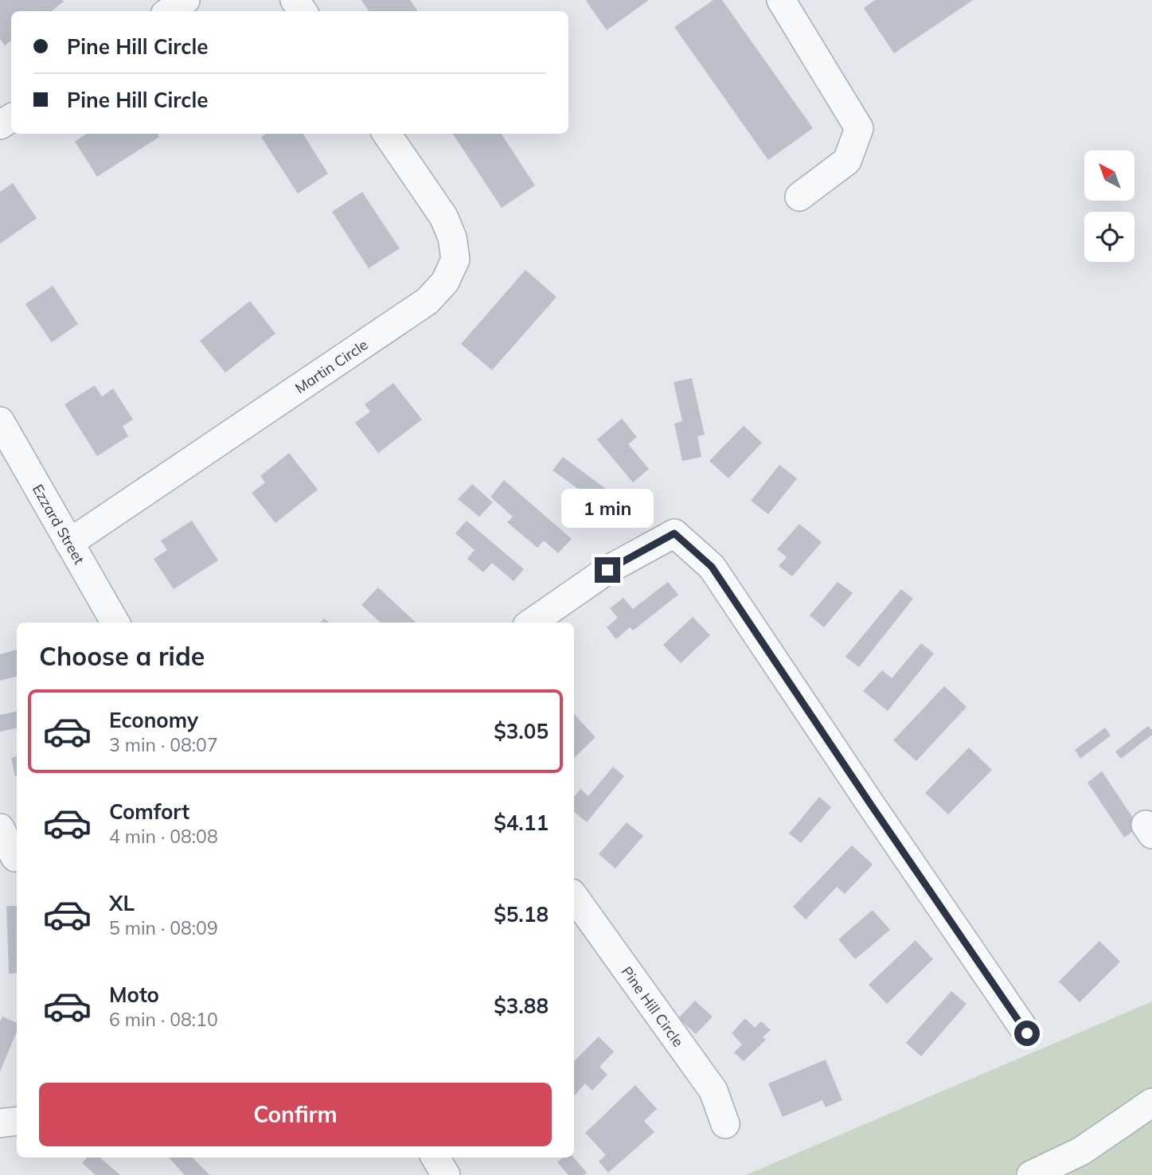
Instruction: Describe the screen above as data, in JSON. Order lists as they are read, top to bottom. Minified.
{"streets":{"street":["Martin Circle","Ezzard Street","Pine Hill Circle"]},"crossings":[["Martin Circle","Ezzard Street"]],"north":"top left","page":{"banner":["Pine Hill Circle","Pine Hill Circle"],"bubble":"1 min","heading":"Choose a ride","list":[{"name":"Economy","note":"3 min · 08:07","value":"$3.05"},{"name":"Comfort","note":"4 min · 08:08","value":"$4.11"},{"name":"XL","note":"5 min · 08:09","value":"$5.18"},{"name":"Moto","note":"6 min · 08:10","value":"$3.88"}],"buttons":"Confirm"}}
